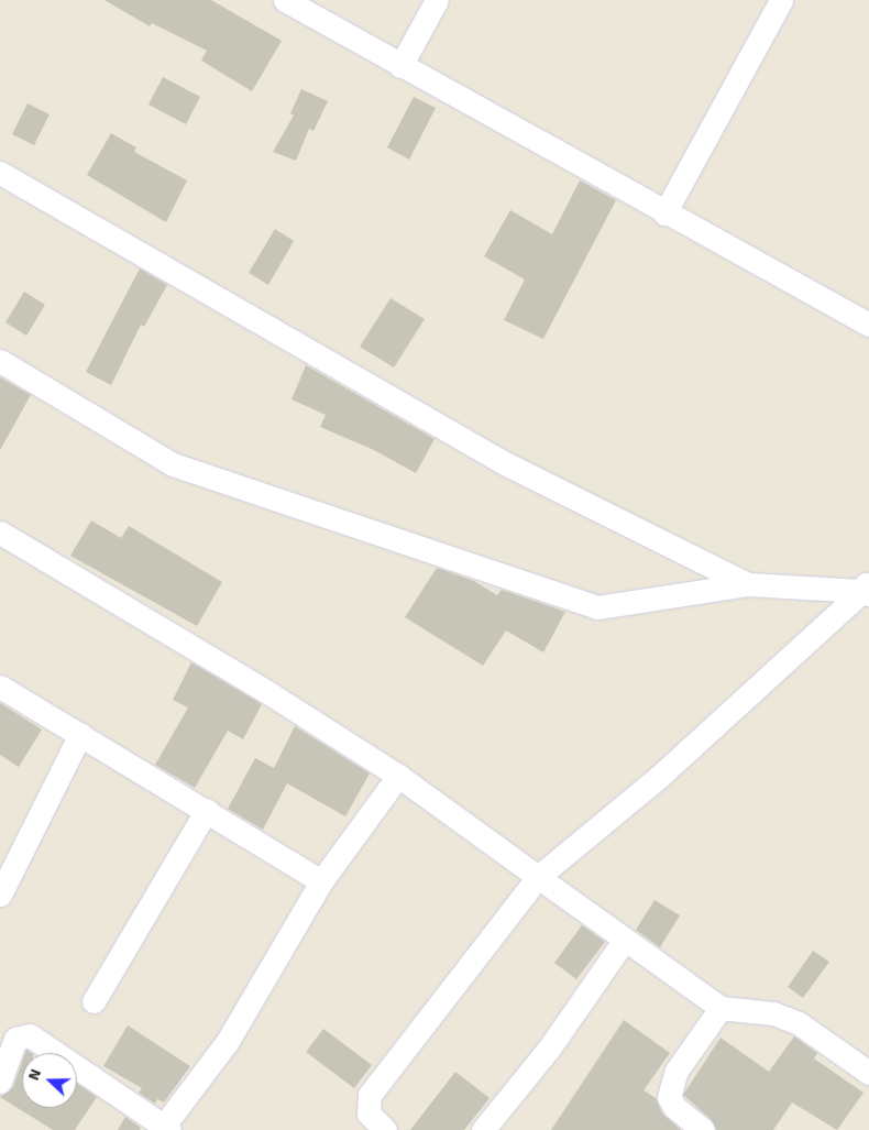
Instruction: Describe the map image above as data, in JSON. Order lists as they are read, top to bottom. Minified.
{"north":"left"}
